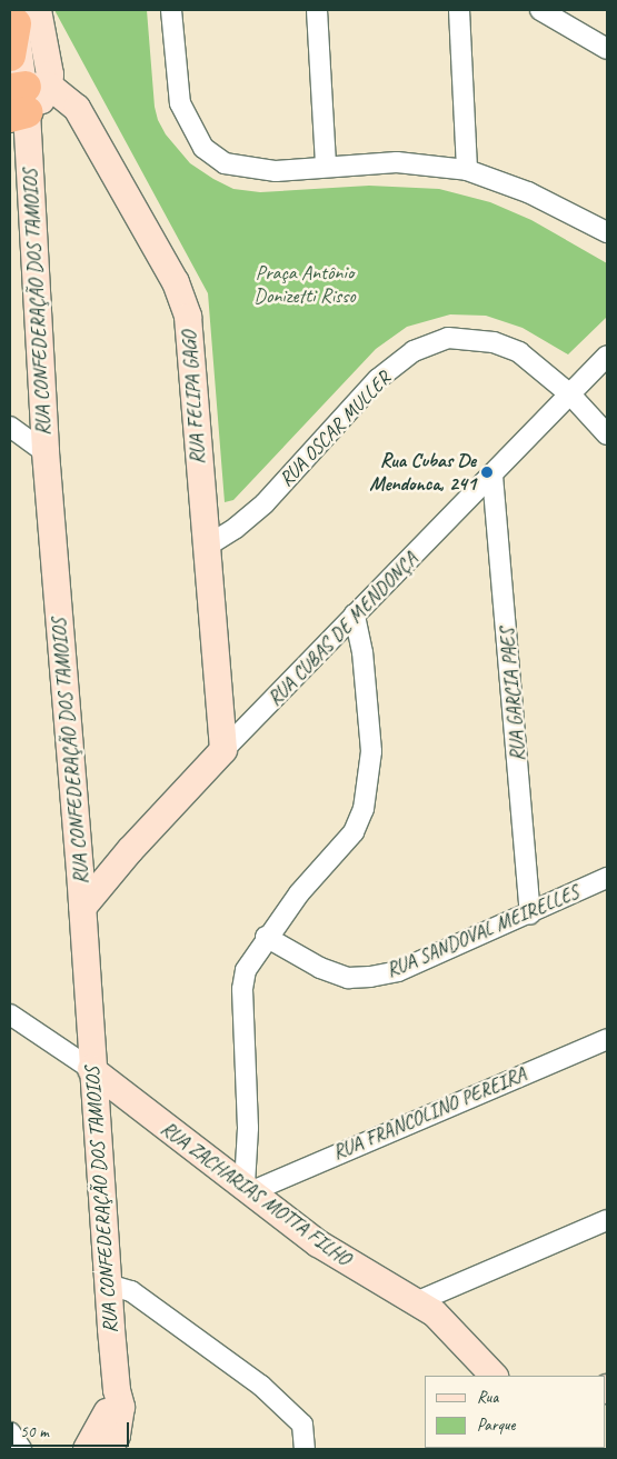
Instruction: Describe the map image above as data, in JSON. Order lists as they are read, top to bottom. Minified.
{"streets":{"main road":["RUA CONFEDERAÇÃO DOS TAMOIOS","RUA FELIPA GAGO","RUA CUBAS DE MENDONÇA","RUA ZACHARIAS MOTTA FILHO"],"street":["RUA OSCAR MULLER","RUA GARCIA PAES","RUA SANDOVAL MEIRELLES","RUA FRANCOLINO PEREIRA"]},"crossings":[["RUA CONFEDERAÇÃO DOS TAMOIOS","RUA FELIPA GAGO"],["RUA CONFEDERAÇÃO DOS TAMOIOS","RUA CUBAS DE MENDONÇA"],["RUA CONFEDERAÇÃO DOS TAMOIOS","RUA ZACHARIAS MOTTA FILHO"],["RUA FELIPA GAGO","RUA OSCAR MULLER"],["RUA FELIPA GAGO","RUA CUBAS DE MENDONÇA"],["RUA OSCAR MULLER","RUA CUBAS DE MENDONÇA"],["RUA CUBAS DE MENDONÇA","RUA GARCIA PAES"],["RUA GARCIA PAES","RUA SANDOVAL MEIRELLES"],["RUA FRANCOLINO PEREIRA","RUA ZACHARIAS MOTTA FILHO"]],"parks":["Praça Antônio Donizetti Risso"],"places":["Rua Cubas De Mendonca, 241"],"legend":["Rua","Parque"],"scale_bar":"50 m"}
